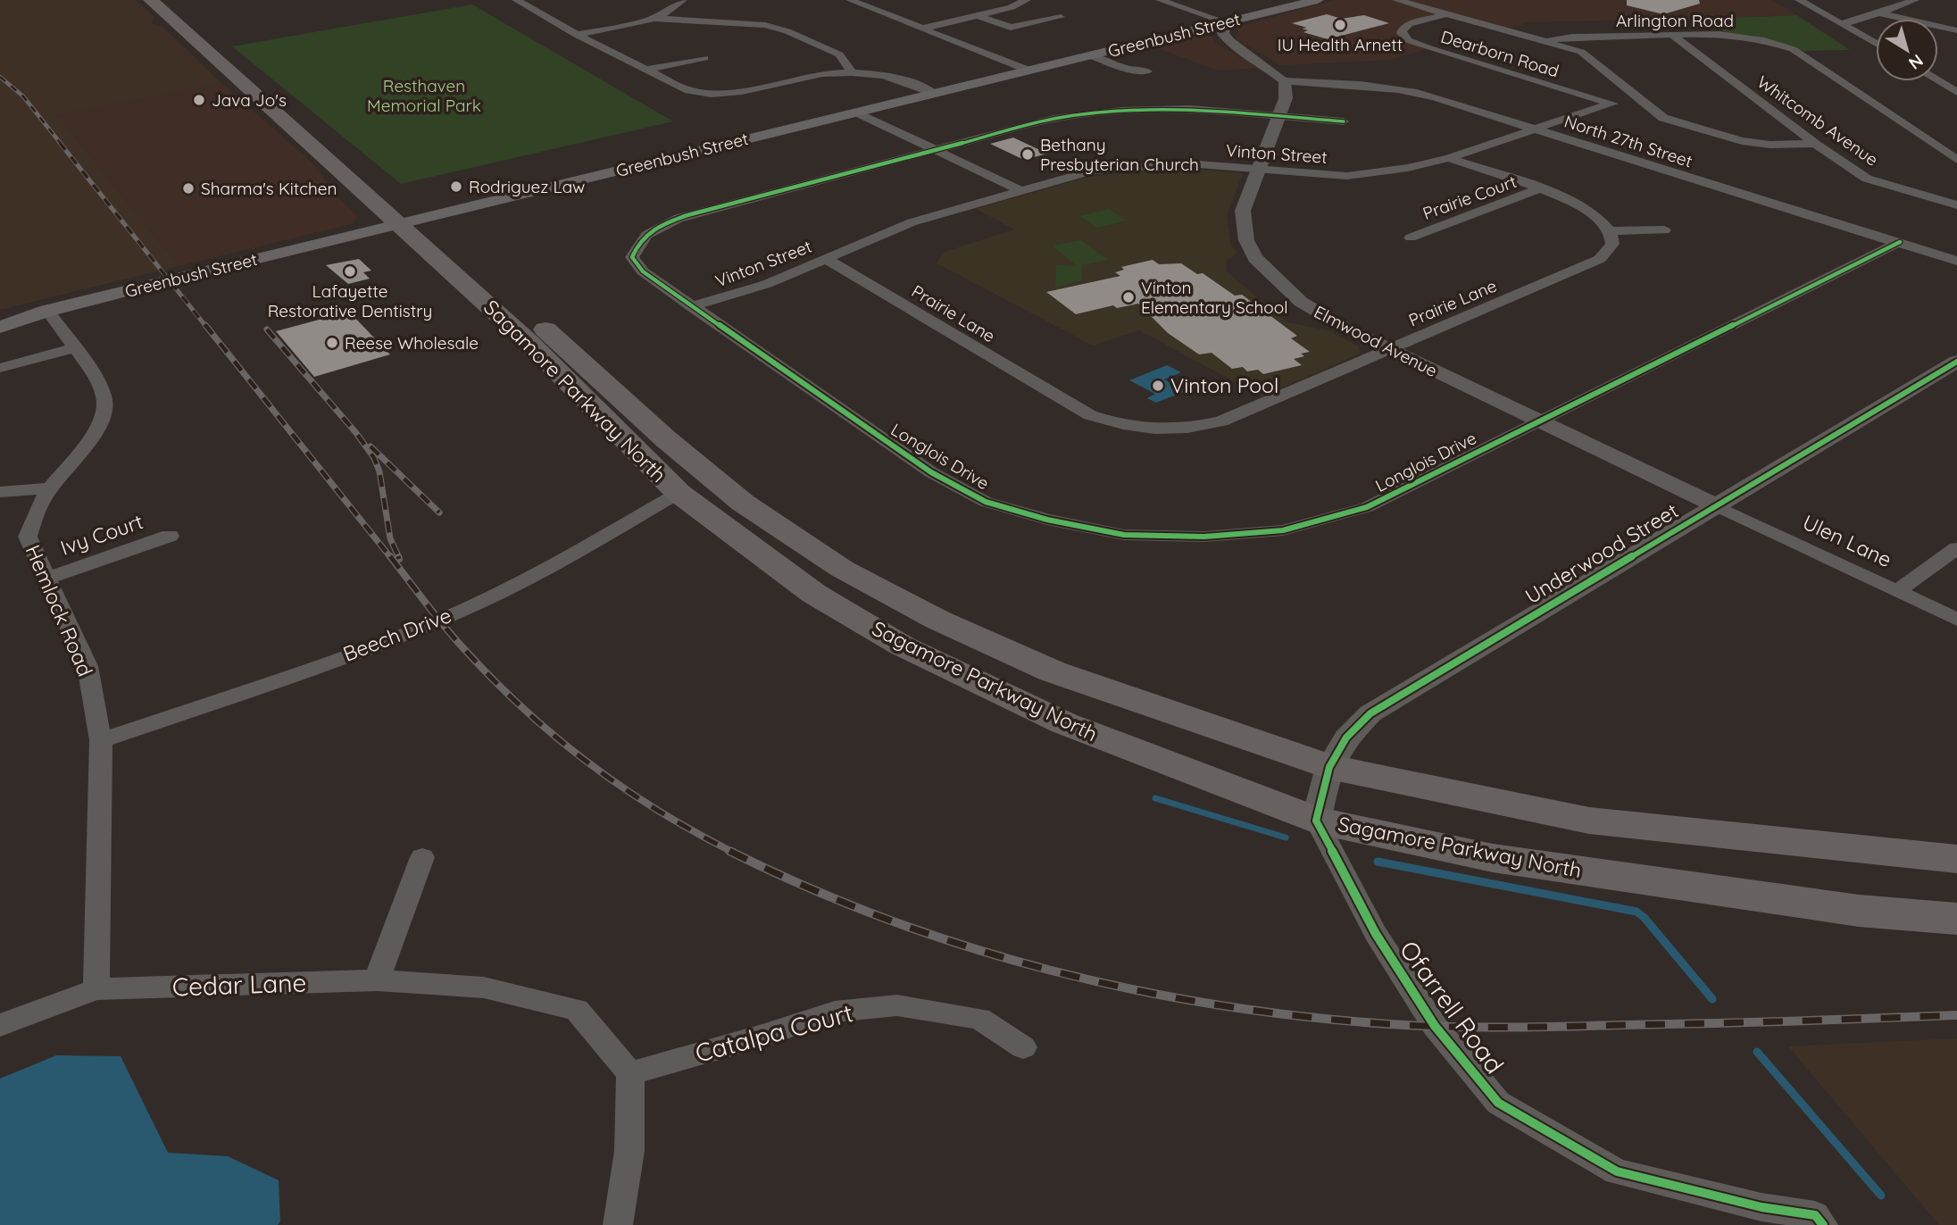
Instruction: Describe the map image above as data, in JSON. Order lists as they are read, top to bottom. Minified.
{"streets":{"main road":["Greenbush Street","Sagamore Parkway North"],"street":["Arlington Road","Dearborn Road","Whitcomb Avenue","North 27th Street","Vinton Street","Prairie Court","Prairie Lane","Elmwood Avenue","Longlois Drive","Ivy Court","Ulen Lane","Underwood Street","Hemlock Road","Beech Drive","Cedar Lane","Ofarrell Road","Catalpa Court"]},"crossings":[["Arlington Road","Whitcomb Avenue"],["Greenbush Street","Sagamore Parkway North"],["Greenbush Street","Hemlock Road"],["Dearborn Road","Vinton Street"],["North 27th Street","Vinton Street"],["North 27th Street","Elmwood Avenue"],["North 27th Street","Longlois Drive"],["Vinton Street","Prairie Lane"],["Vinton Street","Elmwood Avenue"],["Vinton Street","Longlois Drive"],["Prairie Lane","Elmwood Avenue"],["Elmwood Avenue","Longlois Drive"],["Elmwood Avenue","Ulen Lane"],["Elmwood Avenue","Underwood Street"],["Sagamore Parkway North","Underwood Street"],["Sagamore Parkway North","Beech Drive"],["Sagamore Parkway North","Ofarrell Road"],["Ivy Court","Hemlock Road"],["Ulen Lane","Underwood Street"],["Underwood Street","Ofarrell Road"],["Hemlock Road","Beech Drive"],["Hemlock Road","Cedar Lane"],["Cedar Lane","Catalpa Court"]],"parks":["Resthaven Memorial Park"],"places":["IU Health Arnett","Java Jo's","Bethany Presbyterian Church","Rodriguez Law","Sharma's Kitchen","Lafayette Restorative Dentistry","Vinton Elementary School","Reese Wholesale","Vinton Pool"],"north":"bottom right"}
